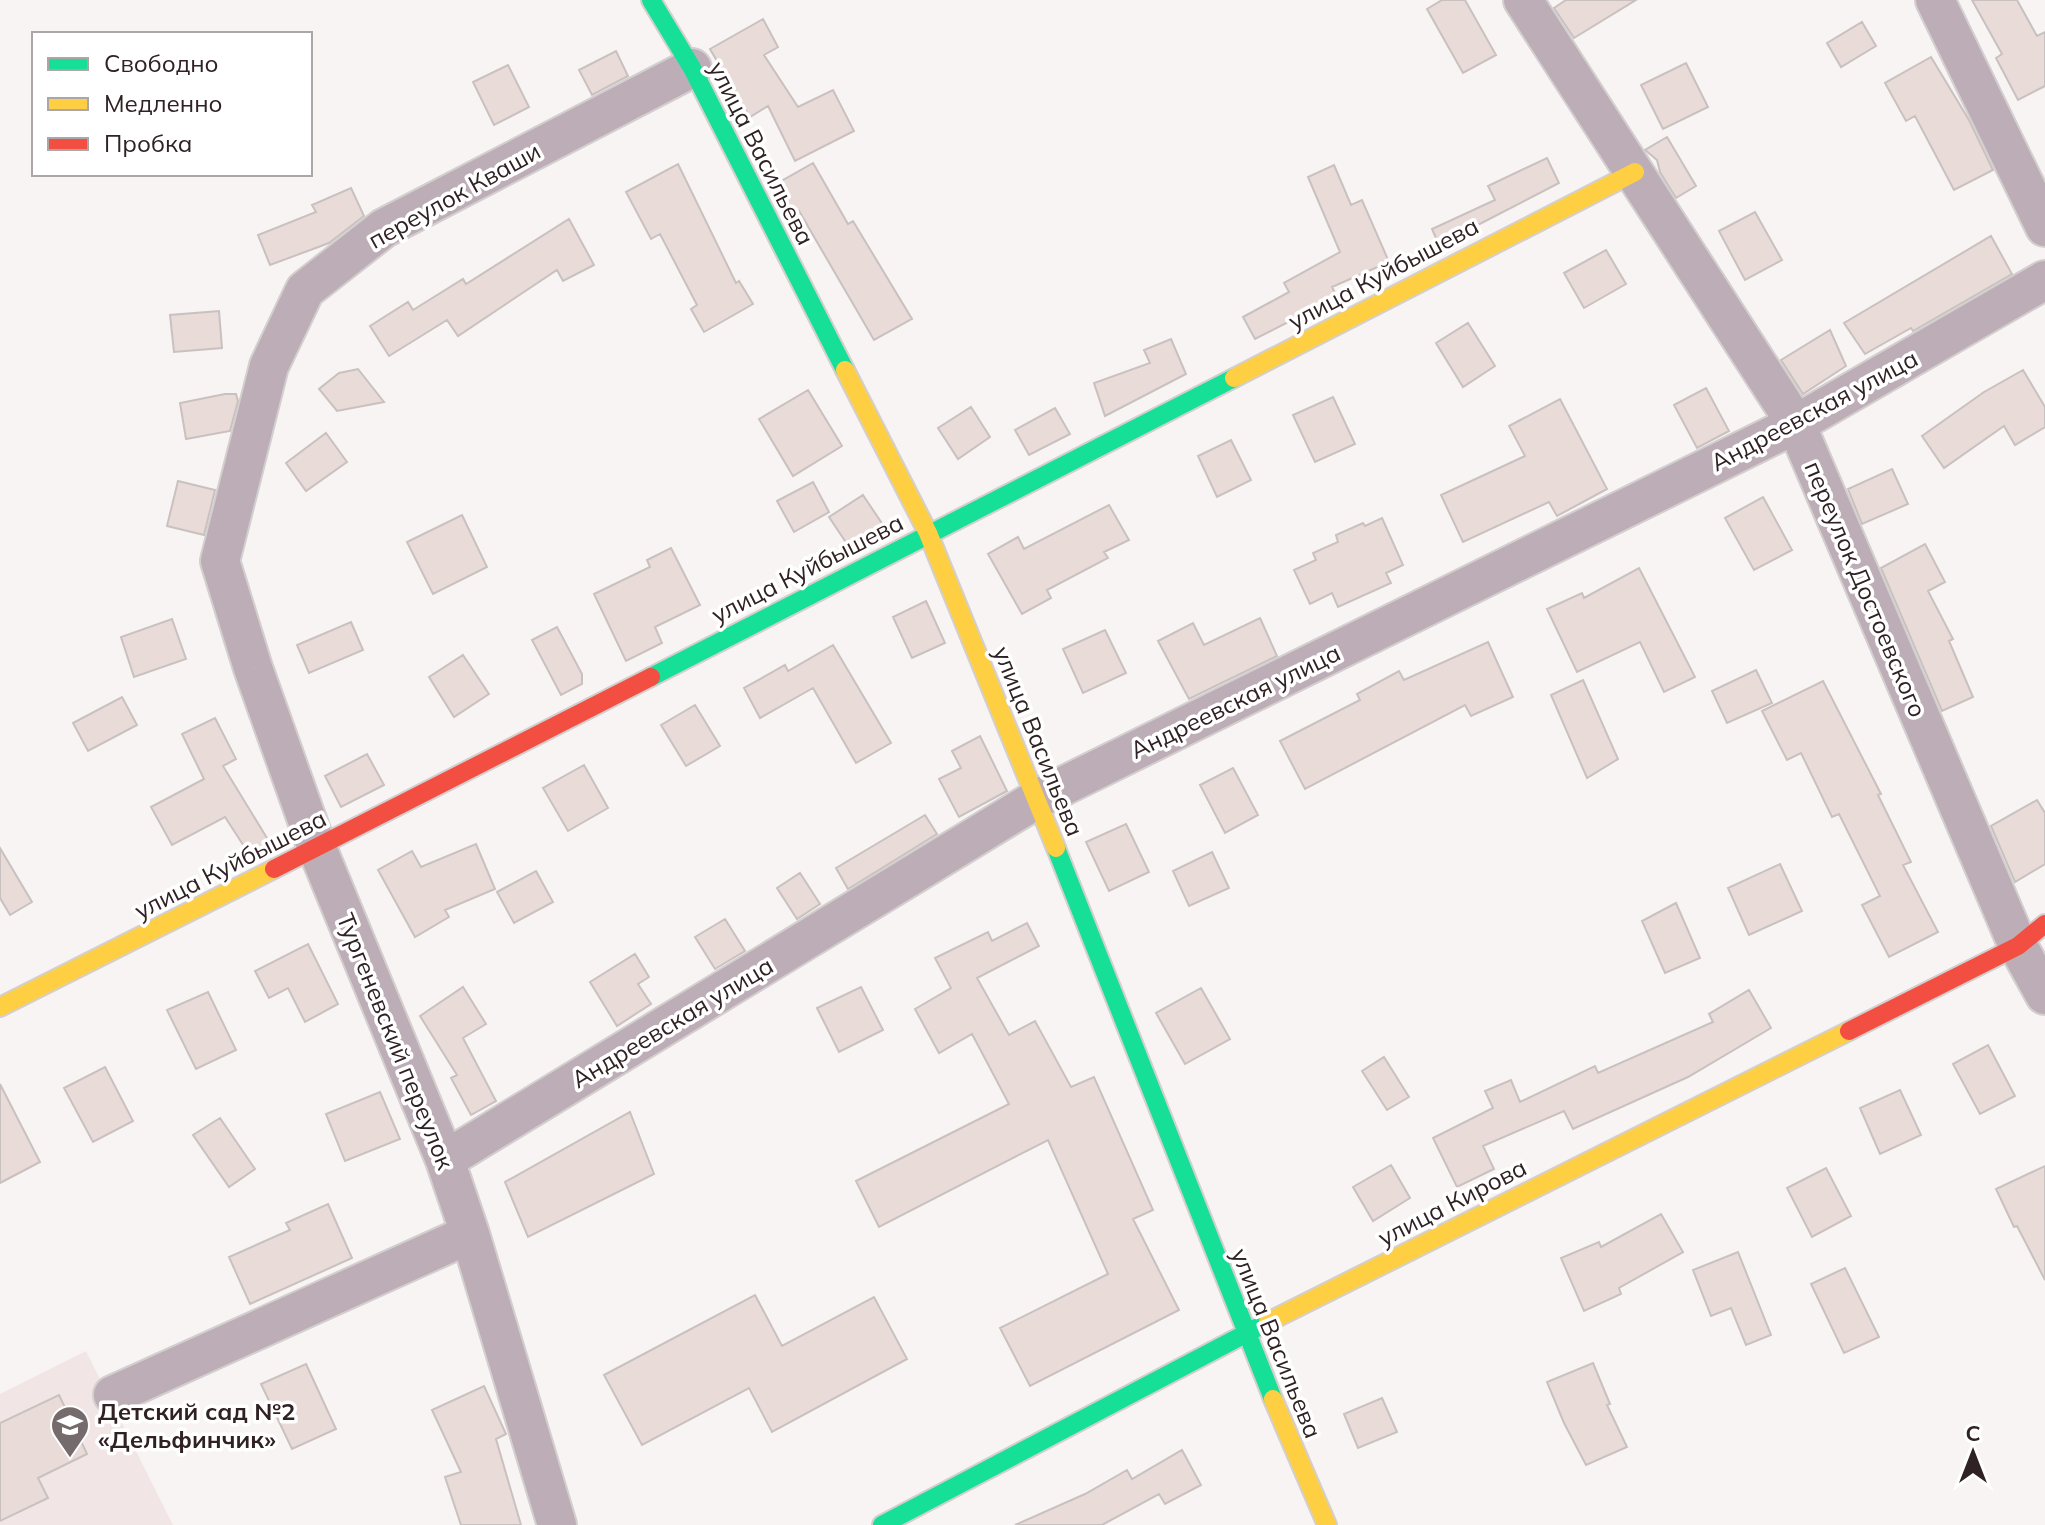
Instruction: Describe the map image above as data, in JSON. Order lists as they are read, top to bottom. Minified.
{"streets":{"street":["улица Васильева","переулок Кваши","улица Куйбышева","Андреевская улица","переулок Достоевского","Тургеневский переулок","улица Кирова"]},"crossings":[["улица Васильева","переулок Кваши"],["улица Васильева","улица Куйбышева"],["улица Васильева","Андреевская улица"],["улица Васильева","улица Кирова"],["переулок Кваши","Тургеневский переулок"],["улица Куйбышева","переулок Достоевского"],["улица Куйбышева","Тургеневский переулок"],["Андреевская улица","переулок Достоевского"],["Андреевская улица","Тургеневский переулок"],["переулок Достоевского","улица Кирова"]],"places":{"school or university":["Детский сад №2 «Дельфинчик»"]},"legend":["Свободно","Медленно","Пробка"],"north":"top"}
